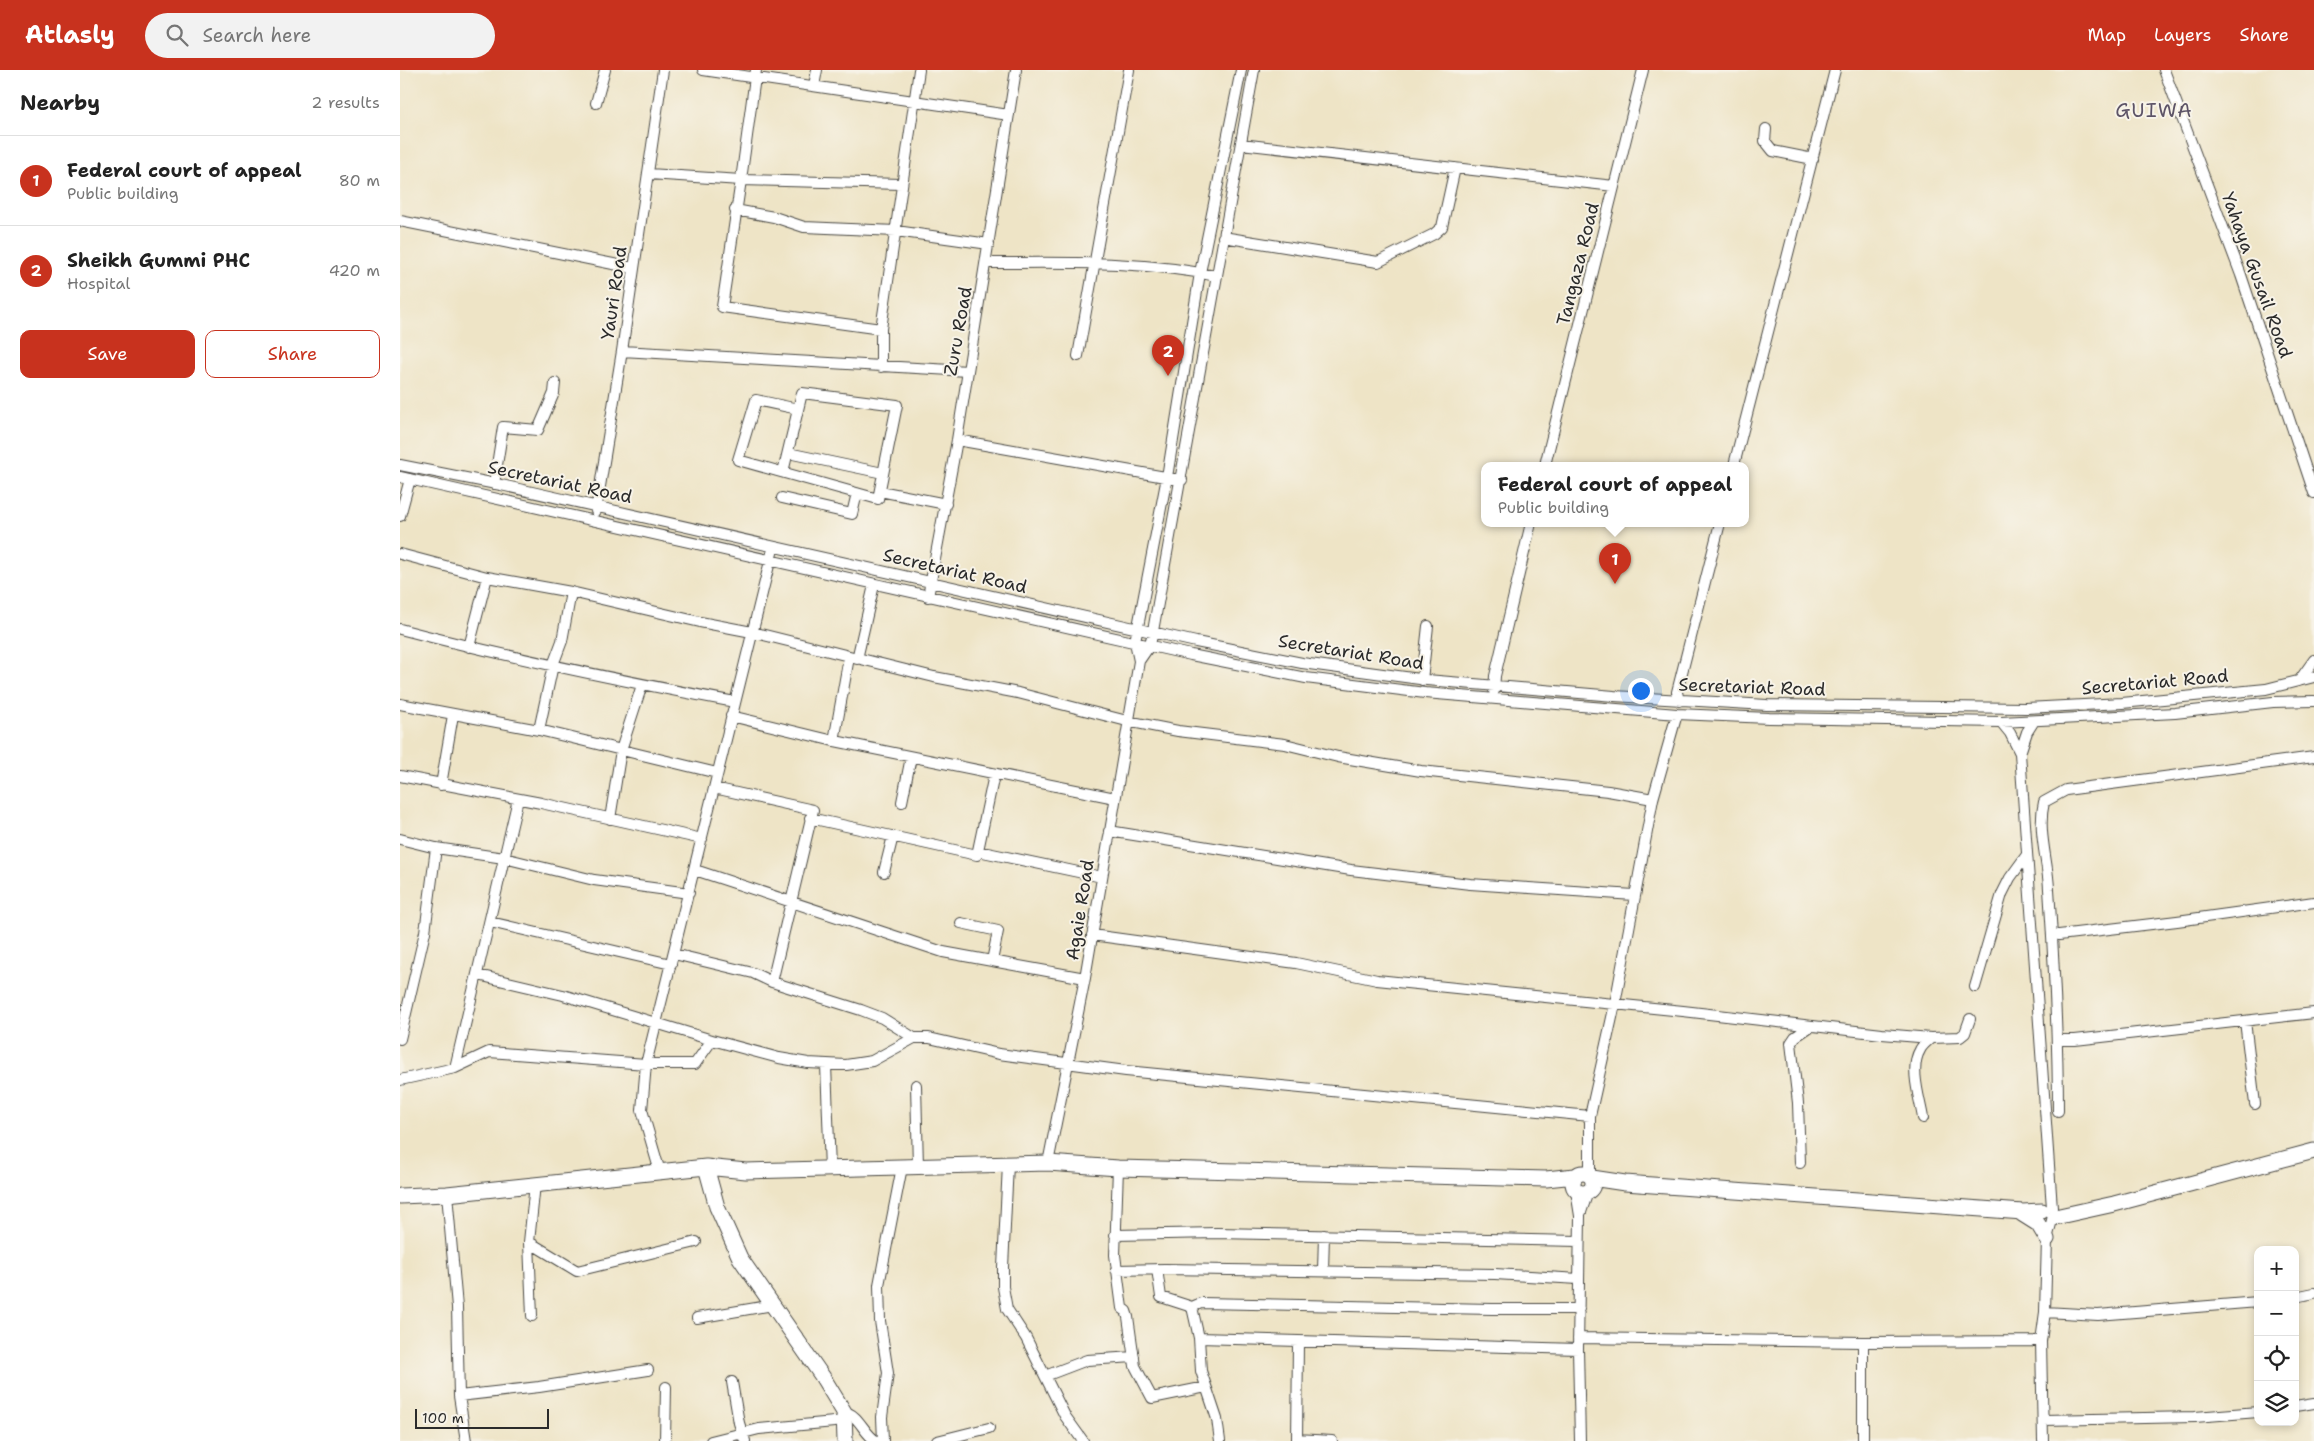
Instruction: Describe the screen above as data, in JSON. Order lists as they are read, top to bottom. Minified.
{"streets":{"street":["Tangaza Road","Yahaya Gusail Road","Yauri Road","Zuru Road","Secretariat Road","Agaie Road"]},"crossings":[["Yauri Road","Secretariat Road"],["Zuru Road","Secretariat Road"]],"districts":["GUIWA"],"scale_bar":"100 m","page":{"header":"Atlasly","search":"Search here","nav":["Map","Layers","Share"],"heading":["Nearby","2 results"],"list":[{"mark":"1","name":"Federal court of appeal","note":"Public building","value":"80 m"},{"mark":"2","name":"Sheikh Gummi PHC","note":"Hospital","value":"420 m"}],"buttons":["Save","Share"],"pins":["2","1"],"popup":["Federal court of appeal","Public building"],"map_buttons":["+","−"],"scale":"100 m"}}
